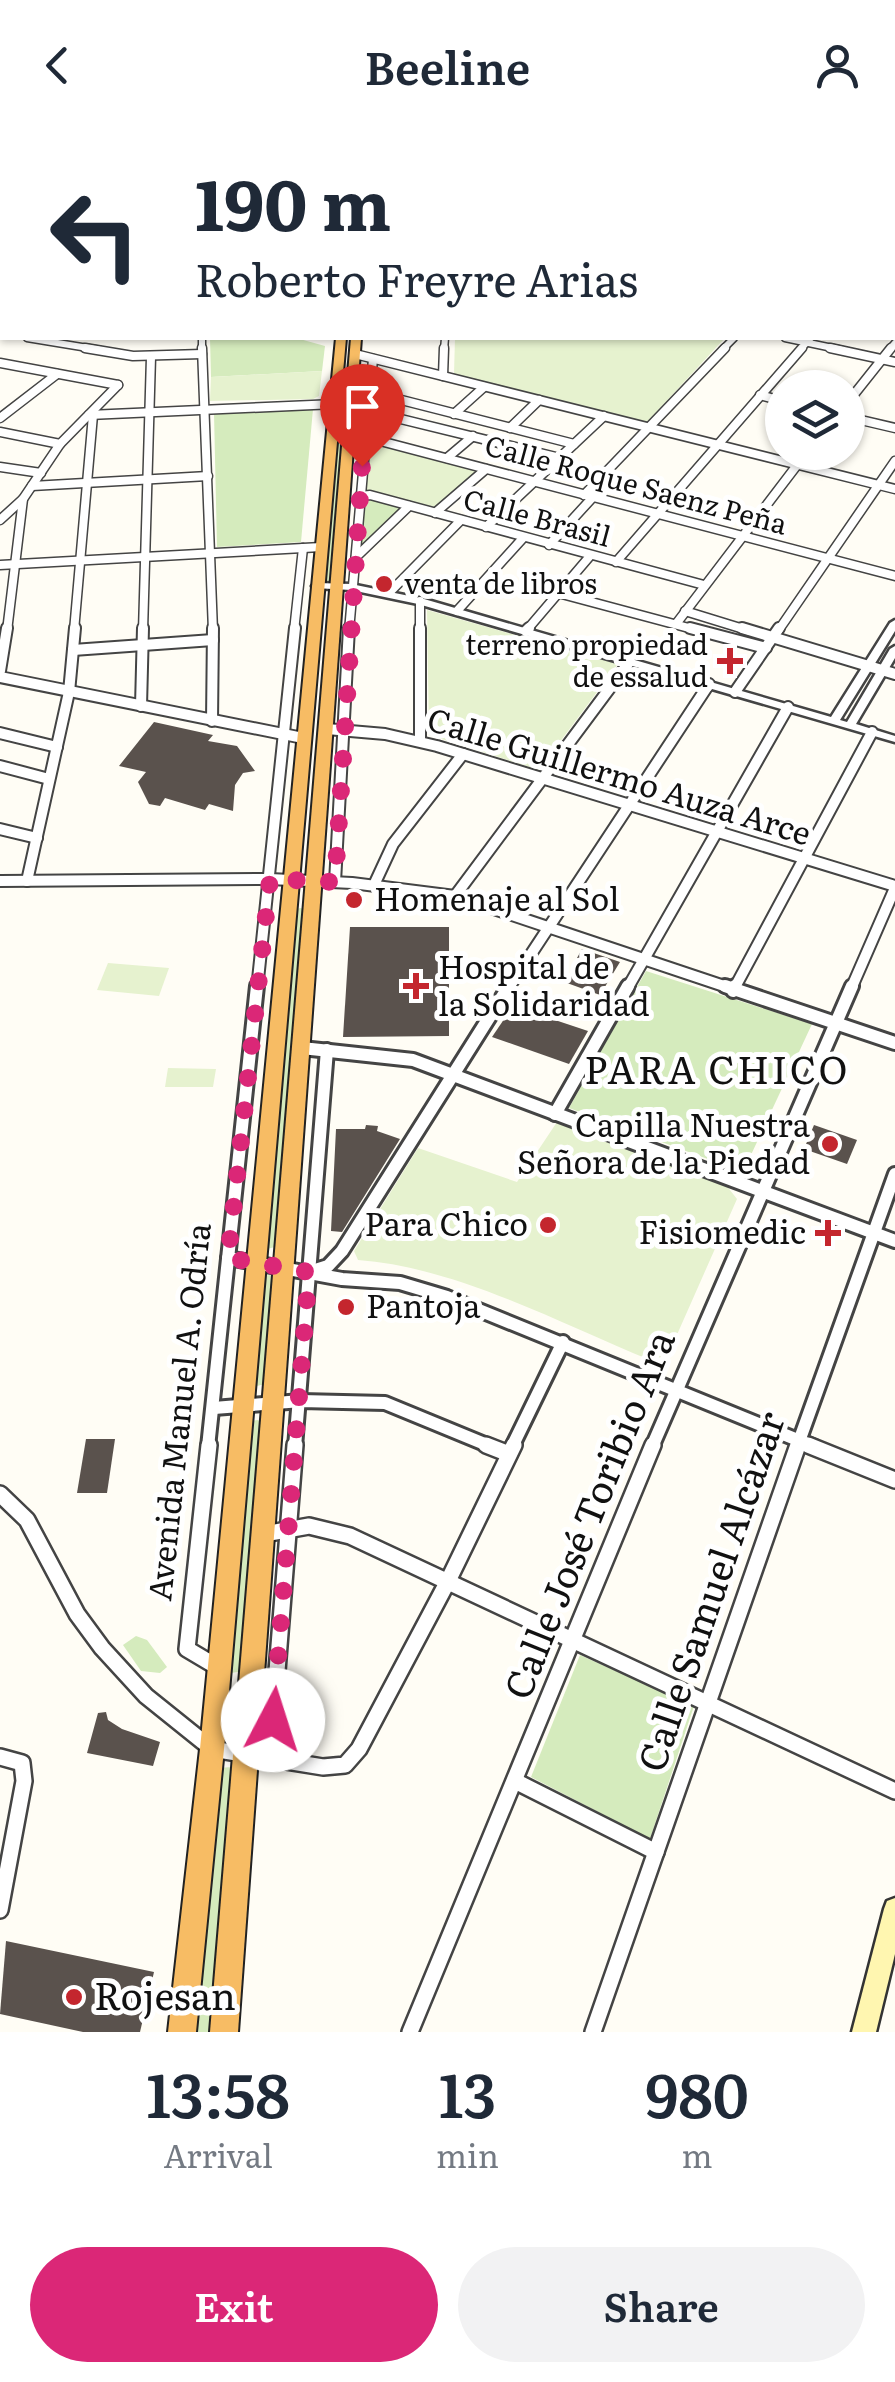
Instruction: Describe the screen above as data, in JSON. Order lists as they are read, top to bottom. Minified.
{"streets":{"highway":["Avenida Manuel A. Odría"],"street":["Calle Roque Saenz Peña","Calle Brasil","Calle Guillermo Auza Arce","Calle José Toribio Ara","Calle Samuel Alcázar"]},"crossings":[["Calle Guillermo Auza Arce","Calle José Toribio Ara"]],"districts":["PARA CHICO"],"places":{"other":["venta de libros","Homenaje al Sol","Capilla Nuestra Señora de la Piedad","Para Chico","Pantoja","Rojesan"],"health":["terreno propiedad de essalud","Hospital de la Solidaridad","Fisiomedic"]},"page":{"header":"Beeline","turn":["190 m","Roberto Freyre Arias"],"eta":["13:58","Arrival","13","min","980","m"],"buttons":["Exit","Share"]}}
